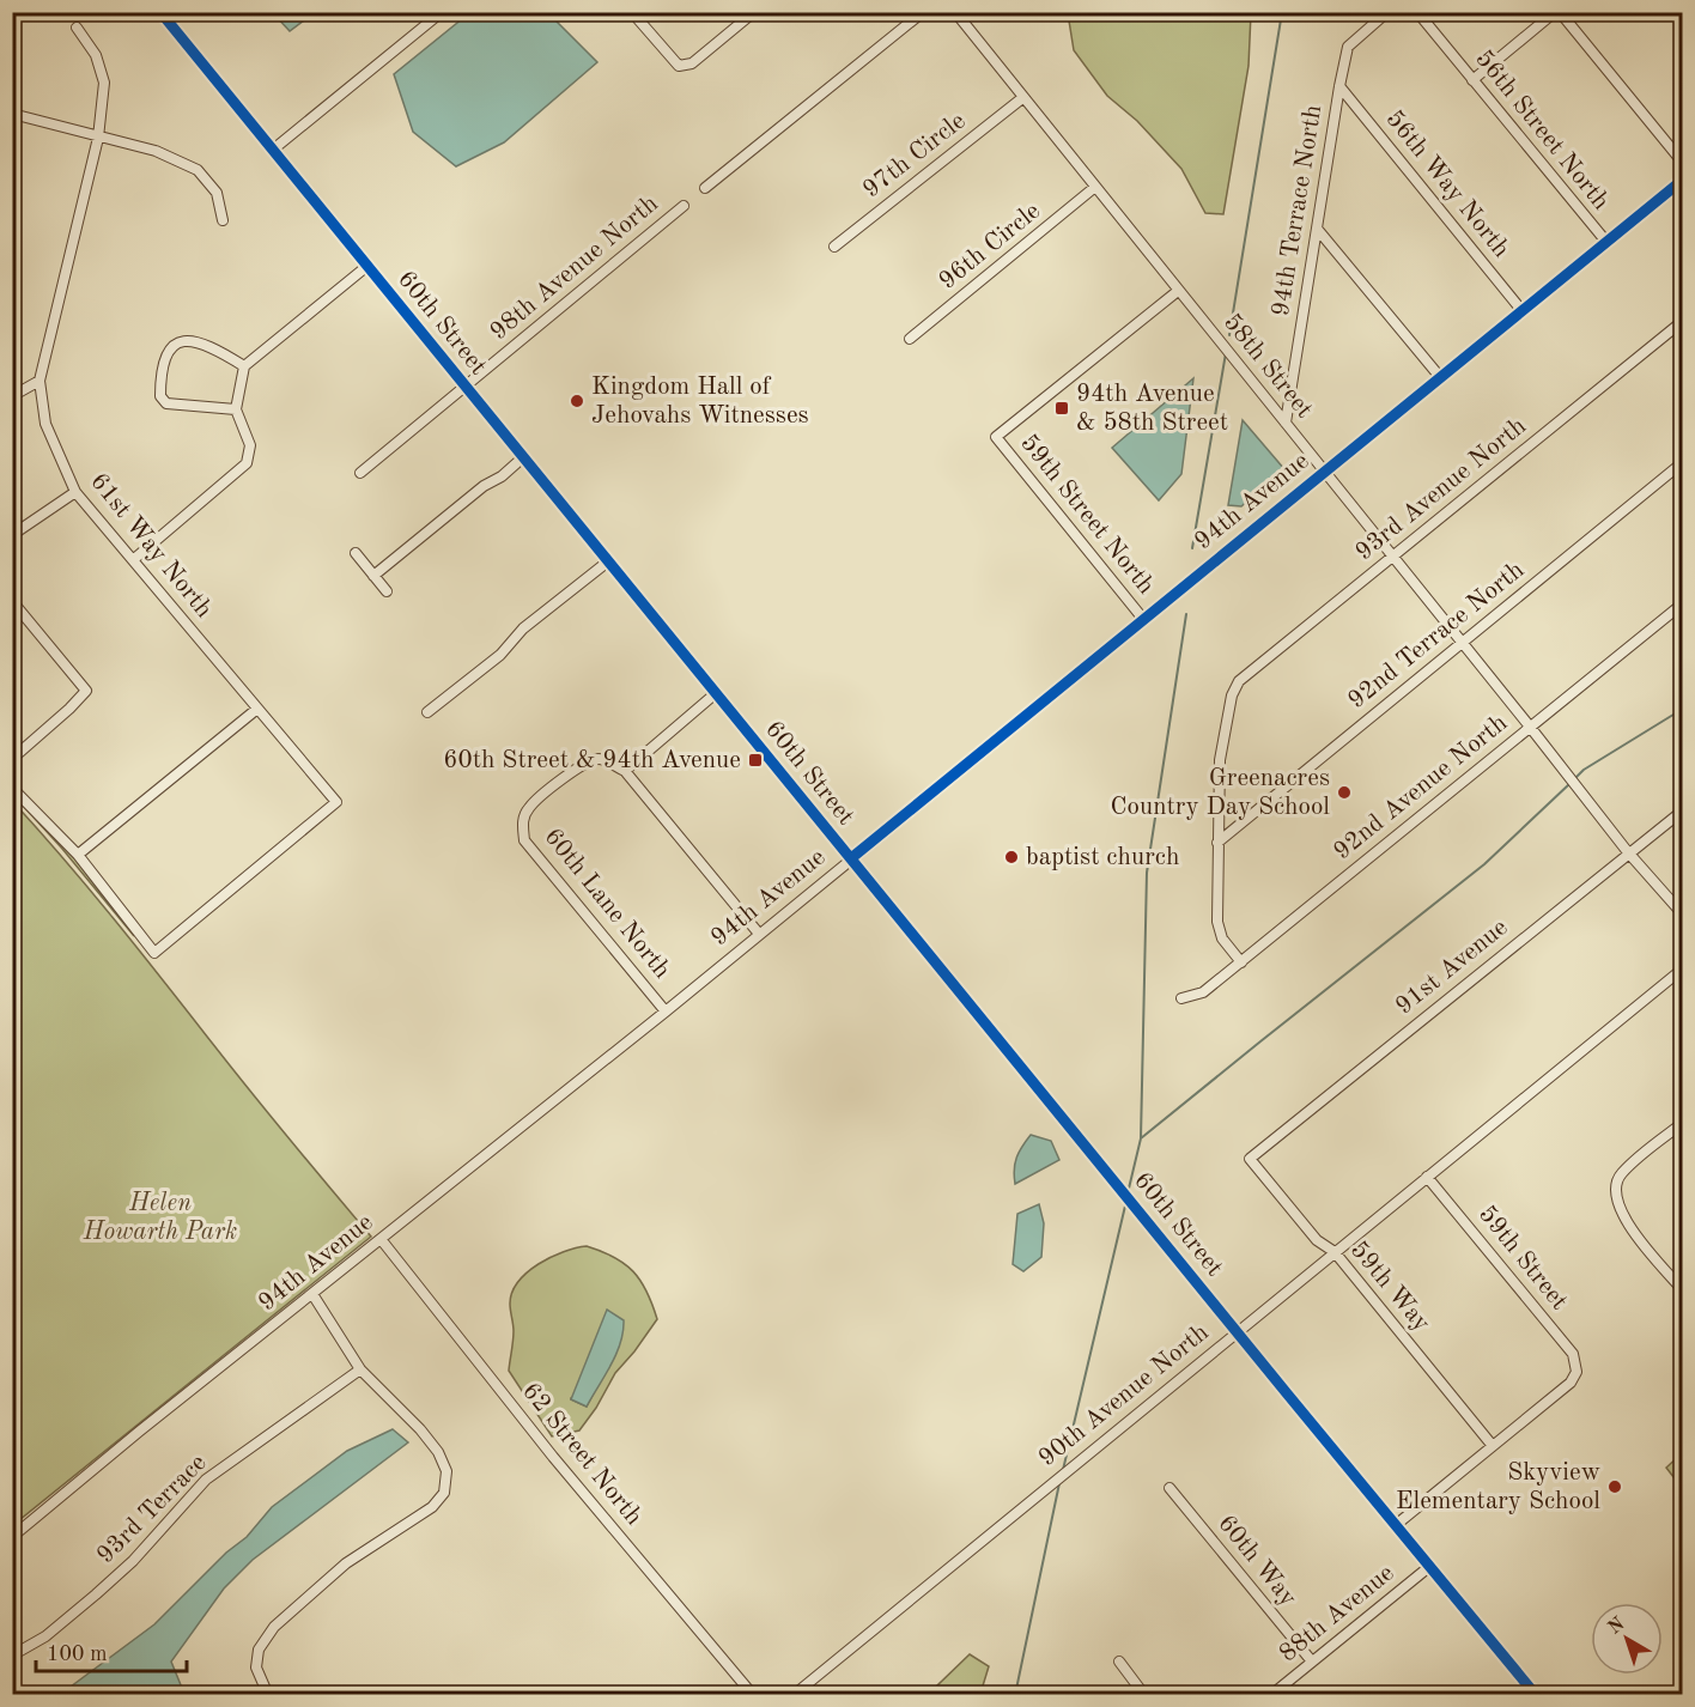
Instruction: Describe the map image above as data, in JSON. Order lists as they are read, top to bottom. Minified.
{"streets":{"street":["56th Street North","97th Circle","56th Way North","94th Terrace North","96th Circle","98th Avenue North","60th Street","58th Street","93rd Avenue North","94th Avenue","59th Street North","61st Way North","92nd Terrace North","92nd Avenue North","60th Lane North","91st Avenue","59th Street","59th Way","90th Avenue North","62 Street North","93rd Terrace","60th Way","88th Avenue"]},"crossings":[["56th Street North","94th Avenue"],["97th Circle","58th Street"],["56th Way North","94th Terrace North"],["56th Way North","94th Avenue"],["94th Terrace North","58th Street"],["96th Circle","58th Street"],["98th Avenue North","60th Street"],["60th Street","94th Avenue"],["60th Street","90th Avenue North"],["60th Street","88th Avenue"],["58th Street","93rd Avenue North"],["58th Street","94th Avenue"],["58th Street","59th Street North"],["58th Street","92nd Terrace North"],["58th Street","92nd Avenue North"],["58th Street","91st Avenue"],["93rd Avenue North","92nd Terrace North"],["94th Avenue","59th Street North"],["94th Avenue","60th Lane North"],["94th Avenue","62 Street North"],["91st Avenue","59th Way"],["59th Street","59th Way"],["59th Street","90th Avenue North"],["59th Way","90th Avenue North"],["60th Way","88th Avenue"]],"parks":["Helen Howarth Park"],"places":{"other":["Kingdom Hall of Jehovahs Witnesses","Greenacres Country Day School","baptist church","Skyview Elementary School"],"transit":["94th Avenue & 58th Street","60th Street & 94th Avenue"]},"scale_bar":"100 m","north":"top left"}
